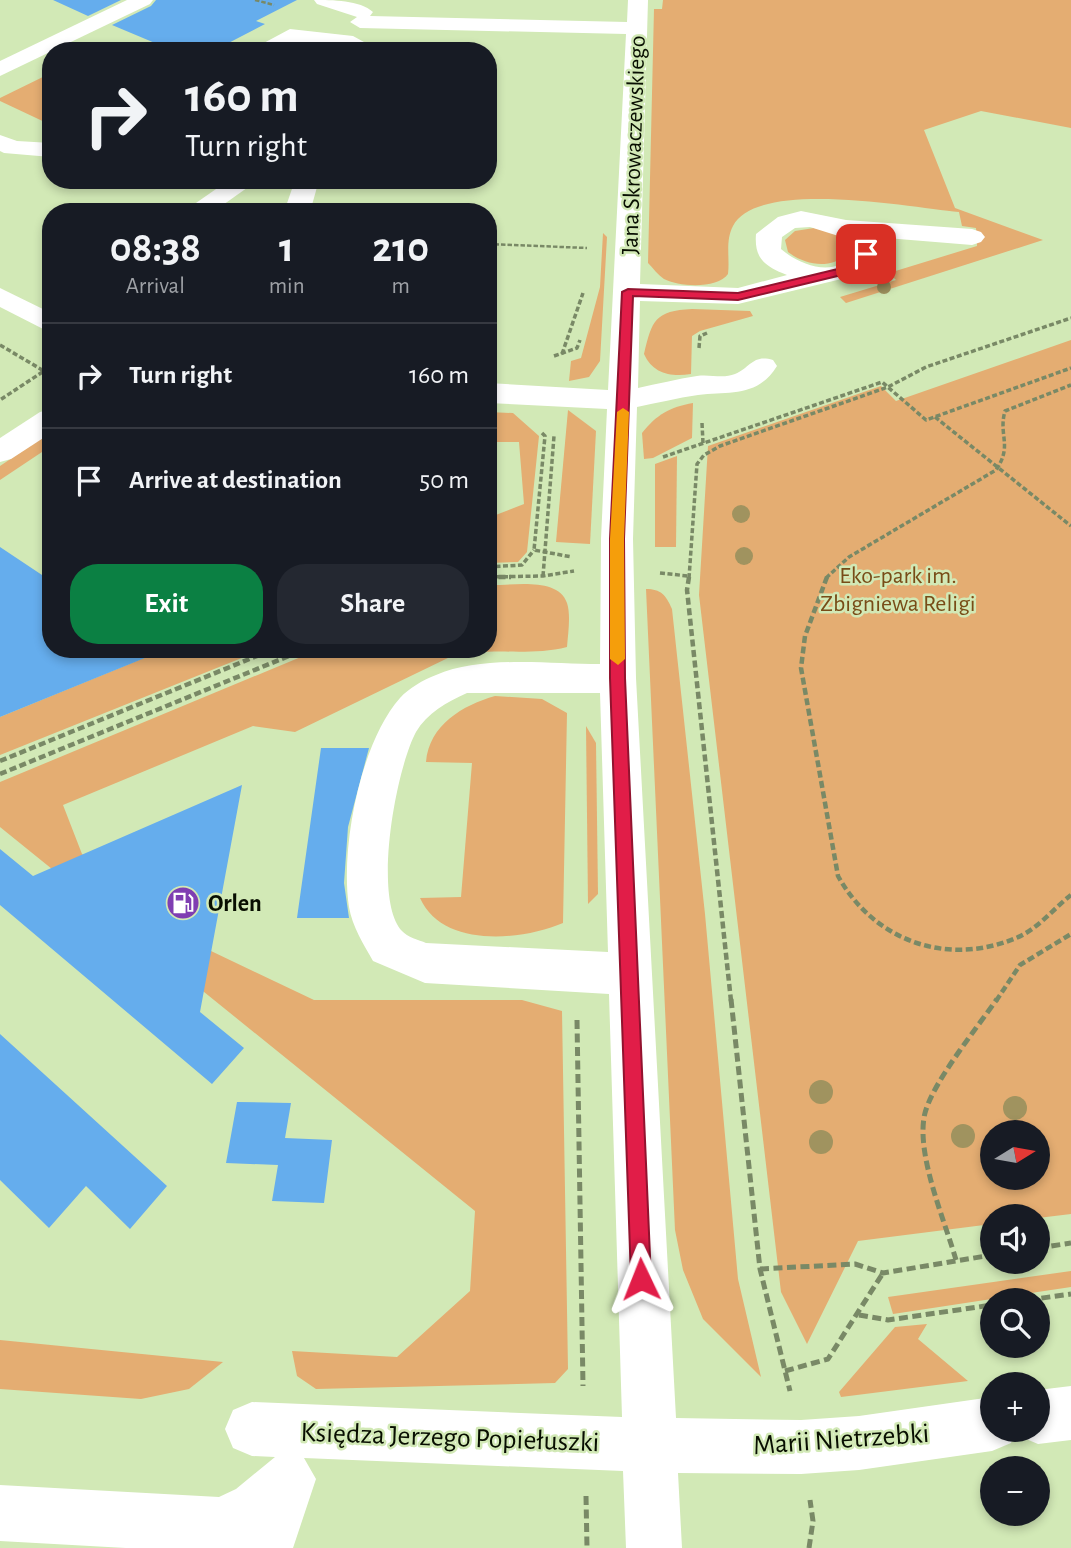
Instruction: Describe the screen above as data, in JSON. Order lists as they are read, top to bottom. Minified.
{"streets":{"street":["Jana Skrowaczewskiego","Księdza Jerzego Popiełuszki","Marii Nietrzebki"]},"crossings":[["Jana Skrowaczewskiego","Księdza Jerzego Popiełuszki"],["Jana Skrowaczewskiego","Marii Nietrzebki"],["Księdza Jerzego Popiełuszki","Marii Nietrzebki"]],"parks":["Eko-park im. Zbigniewa Religi"],"places":{"fuel station":["Orlen"]},"north":"right","page":{"turn":["160 m","Turn right"],"eta":["08:38","Arrival","1","min","210","m"],"list":[{"name":"Turn right","value":"160 m"},{"name":"Arrive at destination","value":"50 m"}],"buttons":["Exit","Share"],"map_buttons":["+","−"]}}
